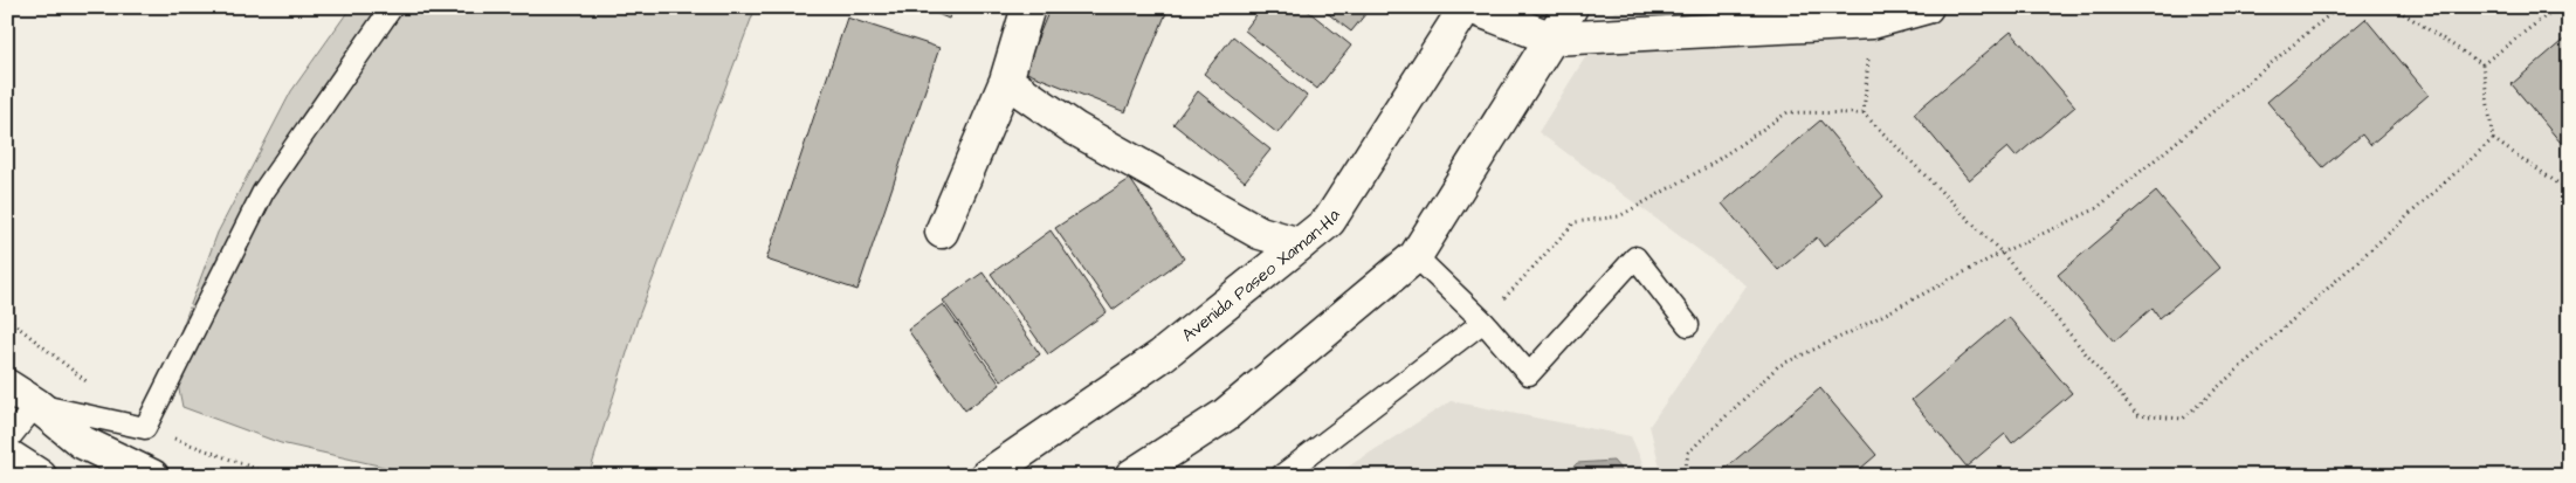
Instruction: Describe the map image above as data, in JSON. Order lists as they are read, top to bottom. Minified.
{"streets":{"main road":["Avenida Paseo Xaman-Ha"]}}
